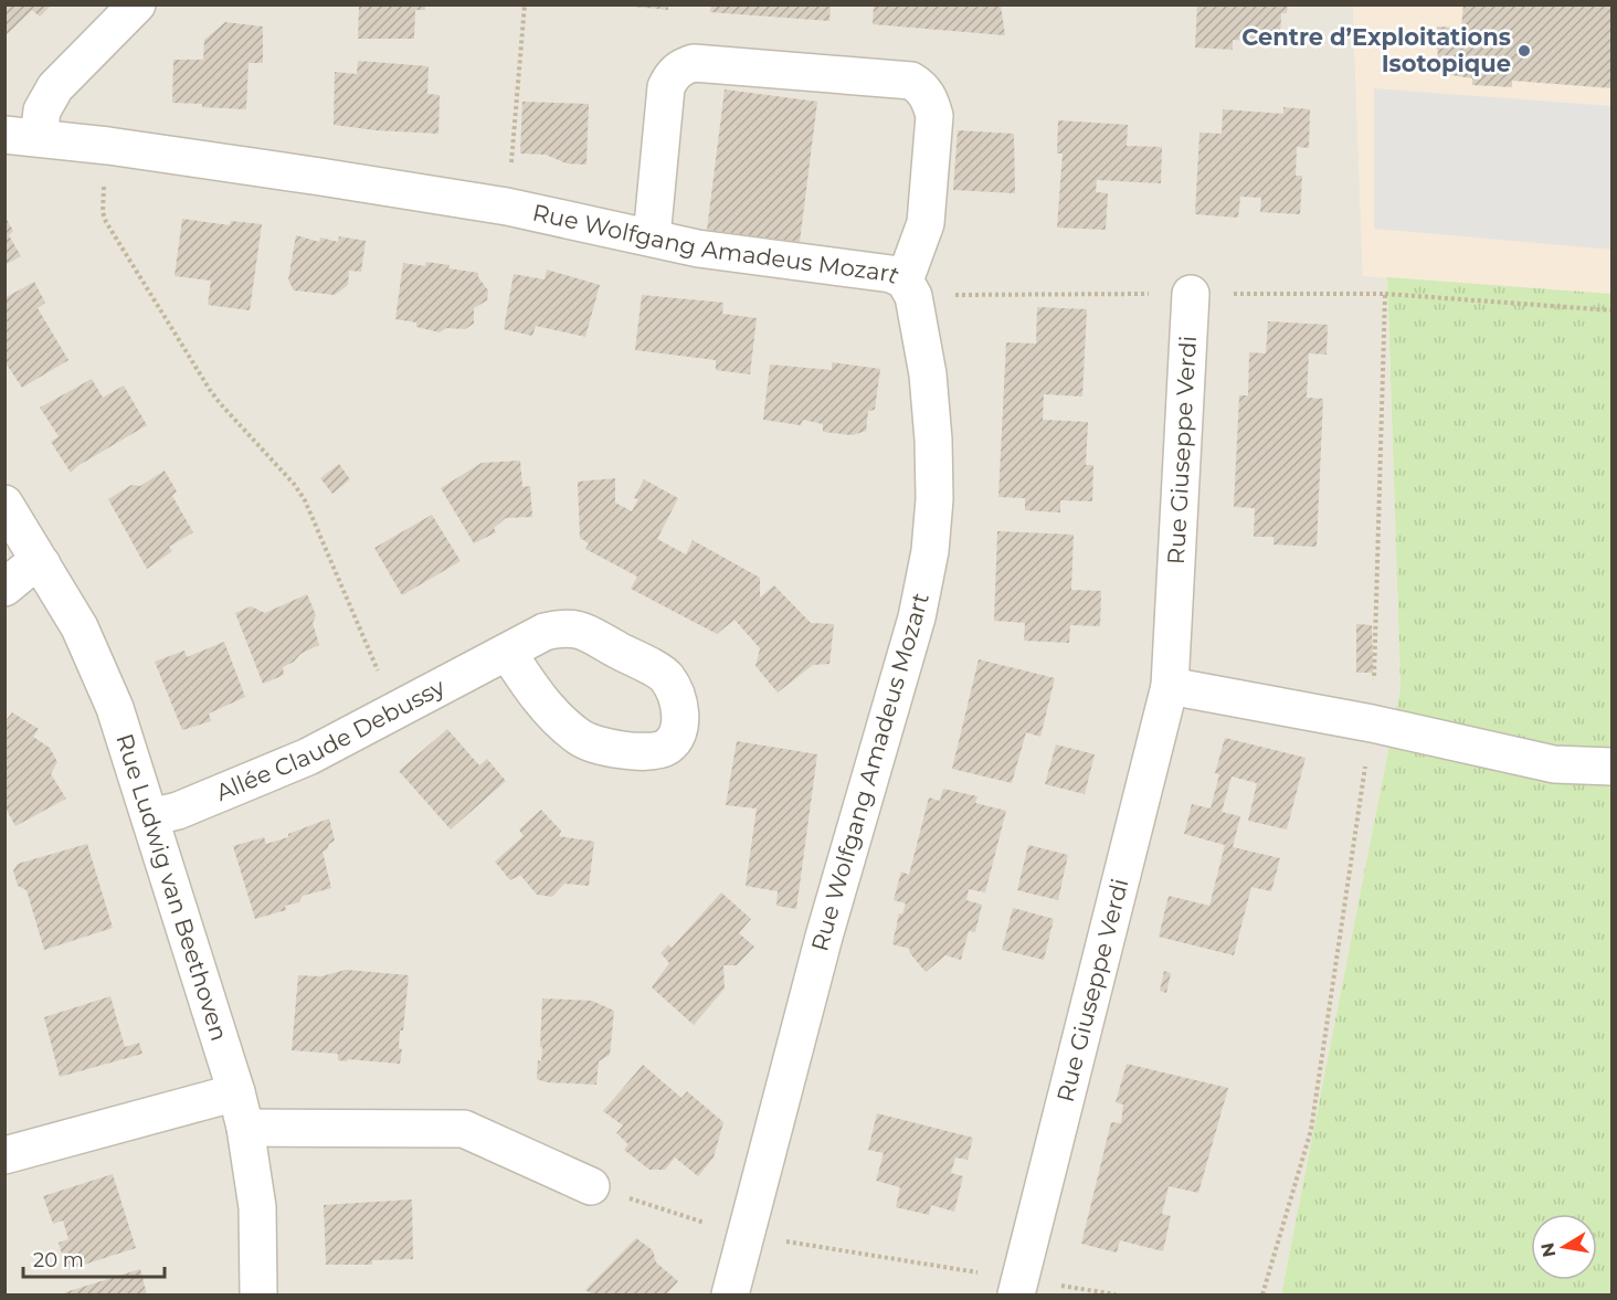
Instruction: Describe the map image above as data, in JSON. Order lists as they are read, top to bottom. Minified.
{"streets":{"street":["Rue Wolfgang Amadeus Mozart","Rue Giuseppe Verdi","Allée Claude Debussy","Rue Ludwig van Beethoven"]},"crossings":[["Allée Claude Debussy","Rue Ludwig van Beethoven"]],"places":["Centre d’Exploitations Isotopique"],"scale_bar":"20 m","north":"left"}
